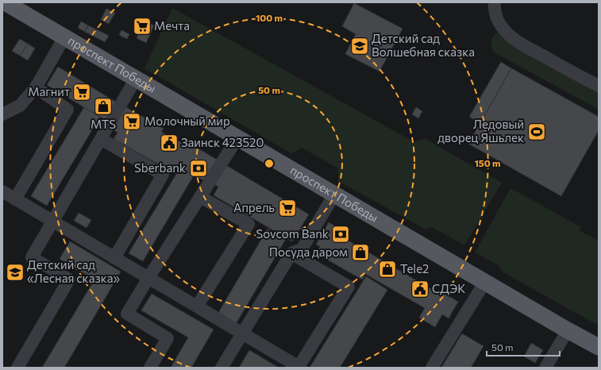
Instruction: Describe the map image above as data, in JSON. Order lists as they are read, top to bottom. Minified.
{"streets":{"main road":["проспект Победы"]},"places":{"supermarket":["Мечта","Магнит","Молочный мир","Апрель"],"school or university":["Детский сад Волшебная сказка","Детский сад «Лесная сказка»"],"shop":["MTS","Посуда даром","Tele2"],"sports":["Ледовый дворец Яшьлек"],"public building":["Заинск 423520","СДЭК"],"bank":["Sberbank","Sovcom Bank"]},"scale_bar":"50 m","rings":["100 m","50 m","150 m"]}
